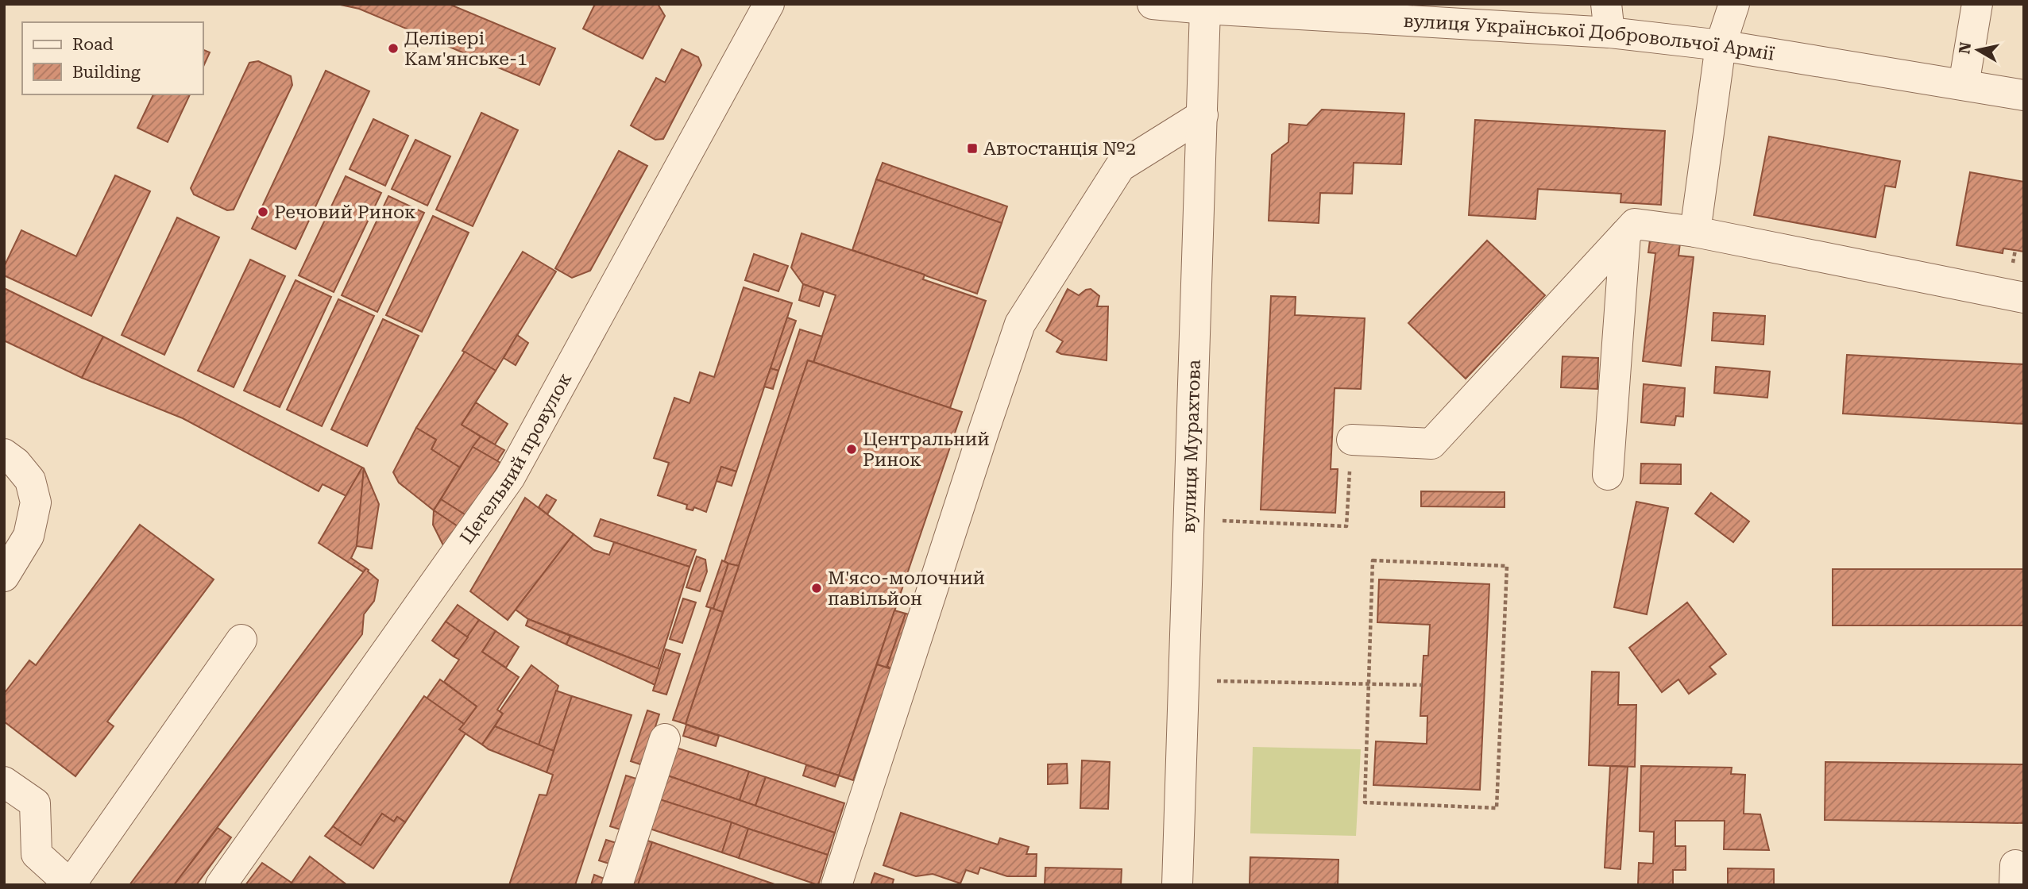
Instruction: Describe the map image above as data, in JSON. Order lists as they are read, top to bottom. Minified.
{"streets":{"street":["вулиця Української Добровольчої Армії","вулиця Мурахтова","Цегельний провулок"]},"crossings":[["вулиця Української Добровольчої Армії","вулиця Мурахтова"]],"places":{"other":["Делівері Кам'янське-1","Речовий Ринок","Центральний Ринок","М'ясо-молочний павільйон"],"transit":["Автостанція №2"]},"legend":["Road","Building"],"north":"left"}
